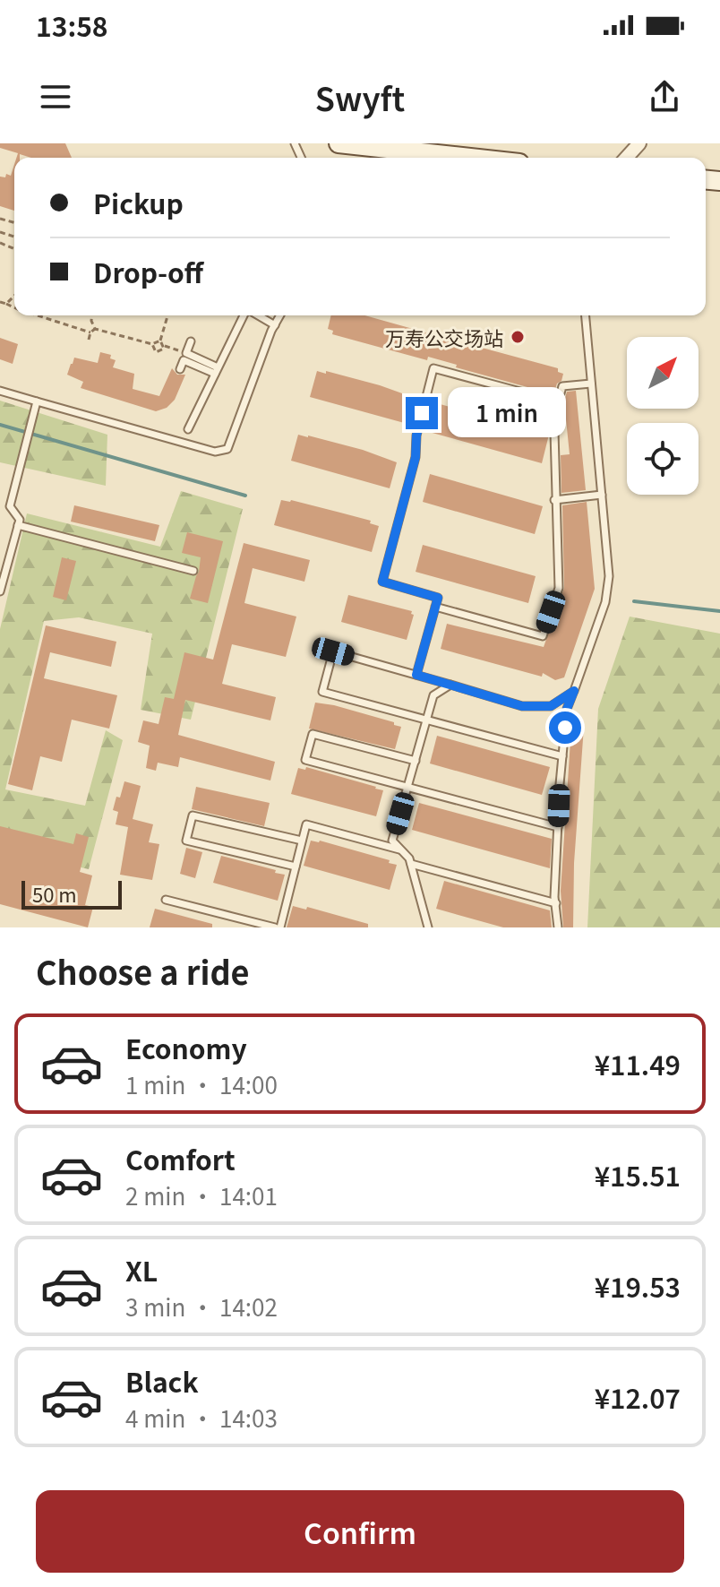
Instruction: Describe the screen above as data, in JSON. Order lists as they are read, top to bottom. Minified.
{"places":["万寿公交场站"],"scale_bar":"50 m","north":"top right","page":{"status":"13:58","header":"Swyft","banner":["Pickup","Drop-off"],"bubble":"1 min","scale":"50 m","heading":"Choose a ride","list":[{"name":"Economy","note":"1 min · 14:00","value":"¥11.49"},{"name":"Comfort","note":"2 min · 14:01","value":"¥15.51"},{"name":"XL","note":"3 min · 14:02","value":"¥19.53"},{"name":"Black","note":"4 min · 14:03","value":"¥12.07"}],"buttons":"Confirm"}}
